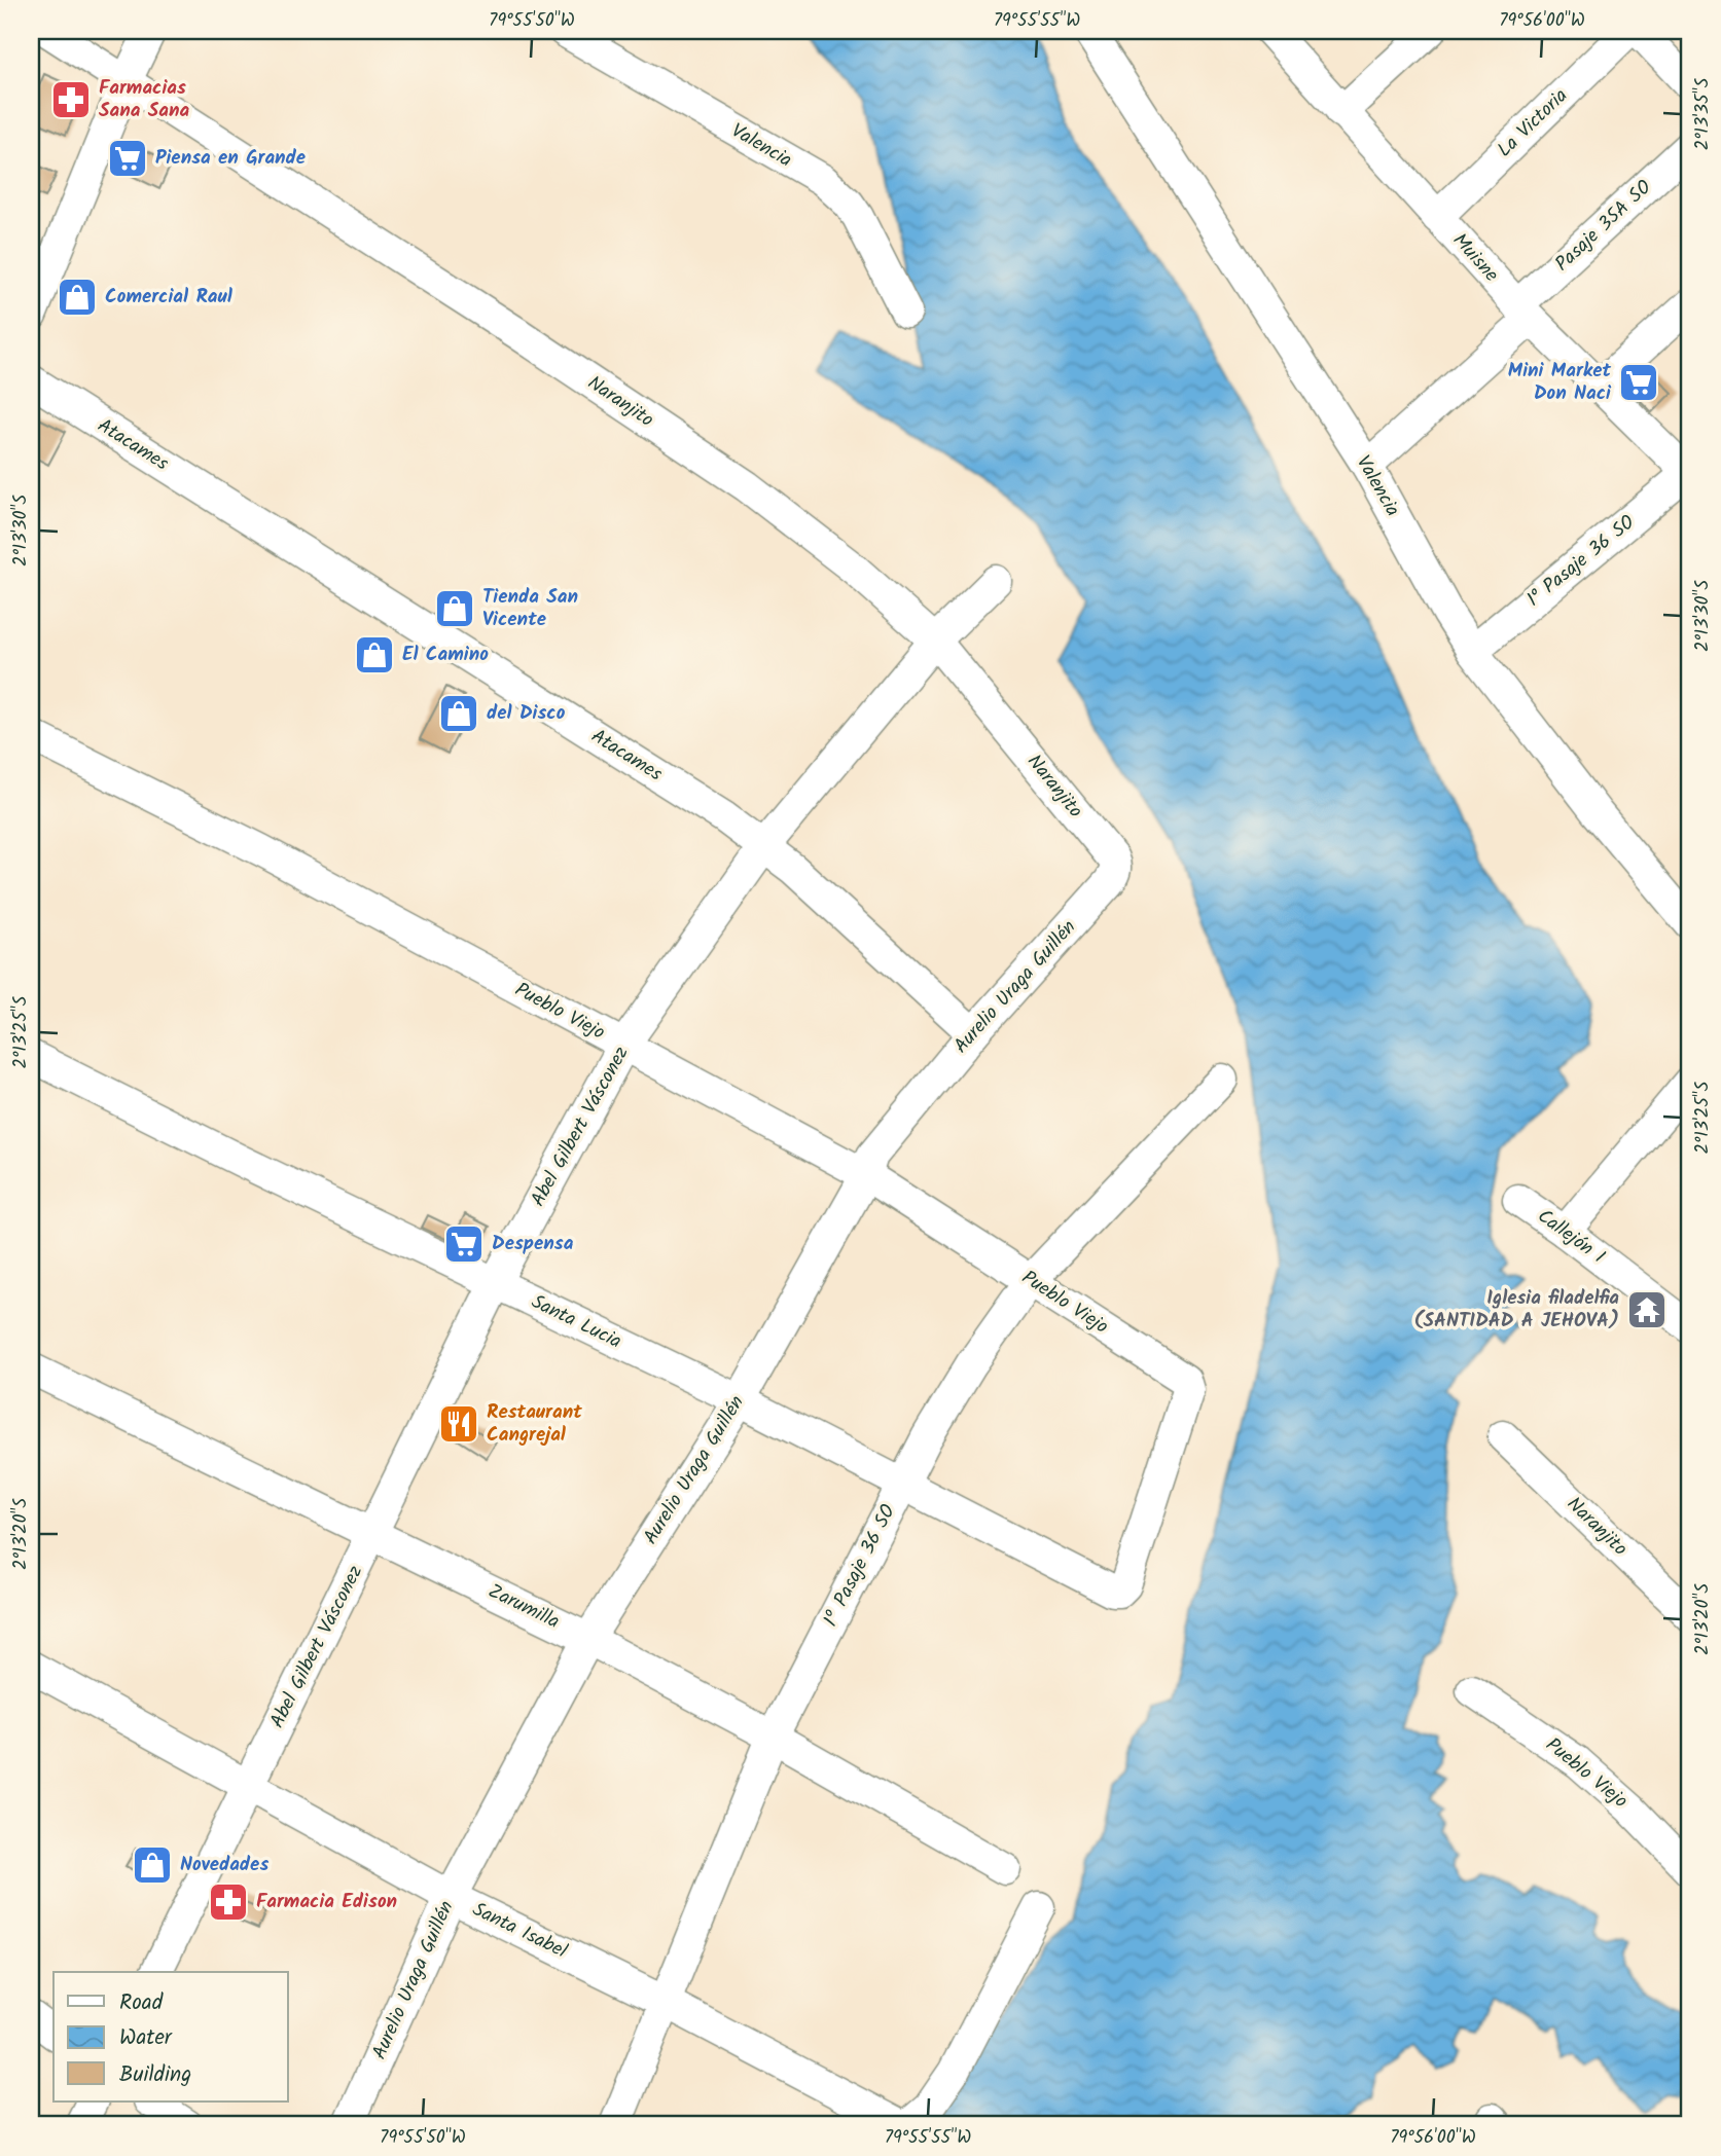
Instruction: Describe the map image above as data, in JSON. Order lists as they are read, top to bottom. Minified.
{"streets":{"street":["La Victoria","Valencia","Pasaje 35A SO","Muisne","Naranjito","Atacames","1° Pasaje 36 SO","Aurelio Uraga Guillén","Pueblo Viejo","Abel Gilbert Vásconez","Callejón I","Santa Lucia","1º Pasaje 36 SO","Zarumilla","Santa Isabel"]},"crossings":[["La Victoria","Muisne"],["Valencia","Pasaje 35A SO"],["Valencia","1° Pasaje 36 SO"],["Pasaje 35A SO","Muisne"],["Muisne","1° Pasaje 36 SO"],["Naranjito","Aurelio Uraga Guillén"],["Naranjito","Abel Gilbert Vásconez"],["Atacames","Aurelio Uraga Guillén"],["Atacames","Abel Gilbert Vásconez"],["Aurelio Uraga Guillén","Pueblo Viejo"],["Aurelio Uraga Guillén","Santa Lucia"],["Aurelio Uraga Guillén","Zarumilla"],["Aurelio Uraga Guillén","Santa Isabel"],["Pueblo Viejo","Abel Gilbert Vásconez"],["Pueblo Viejo","Santa Lucia"],["Pueblo Viejo","1º Pasaje 36 SO"],["Abel Gilbert Vásconez","Santa Lucia"],["Abel Gilbert Vásconez","Zarumilla"],["Abel Gilbert Vásconez","Santa Isabel"],["Santa Lucia","1º Pasaje 36 SO"],["1º Pasaje 36 SO","Zarumilla"],["1º Pasaje 36 SO","Santa Isabel"]],"places":{"pharmacy":["Farmacias Sana Sana","Farmacia Edison"],"supermarket":["Piensa en Grande","Mini Market Don Naci","Despensa"],"shop":["Comercial Raul","Tienda San Vicente","El Camino","del Disco","Novedades"],"temple":["Iglesia filadelfia (SANTIDAD A JEHOVA)"],"restaurant":["Restaurant Cangrejal"]},"legend":["Road","Water","Building"],"coordinates":["79°55'50\"W","79°55'55\"W","79°56'00\"W","2°13'35\"S","2°13'30\"S","2°13'25\"S","2°13'20\"S"]}
